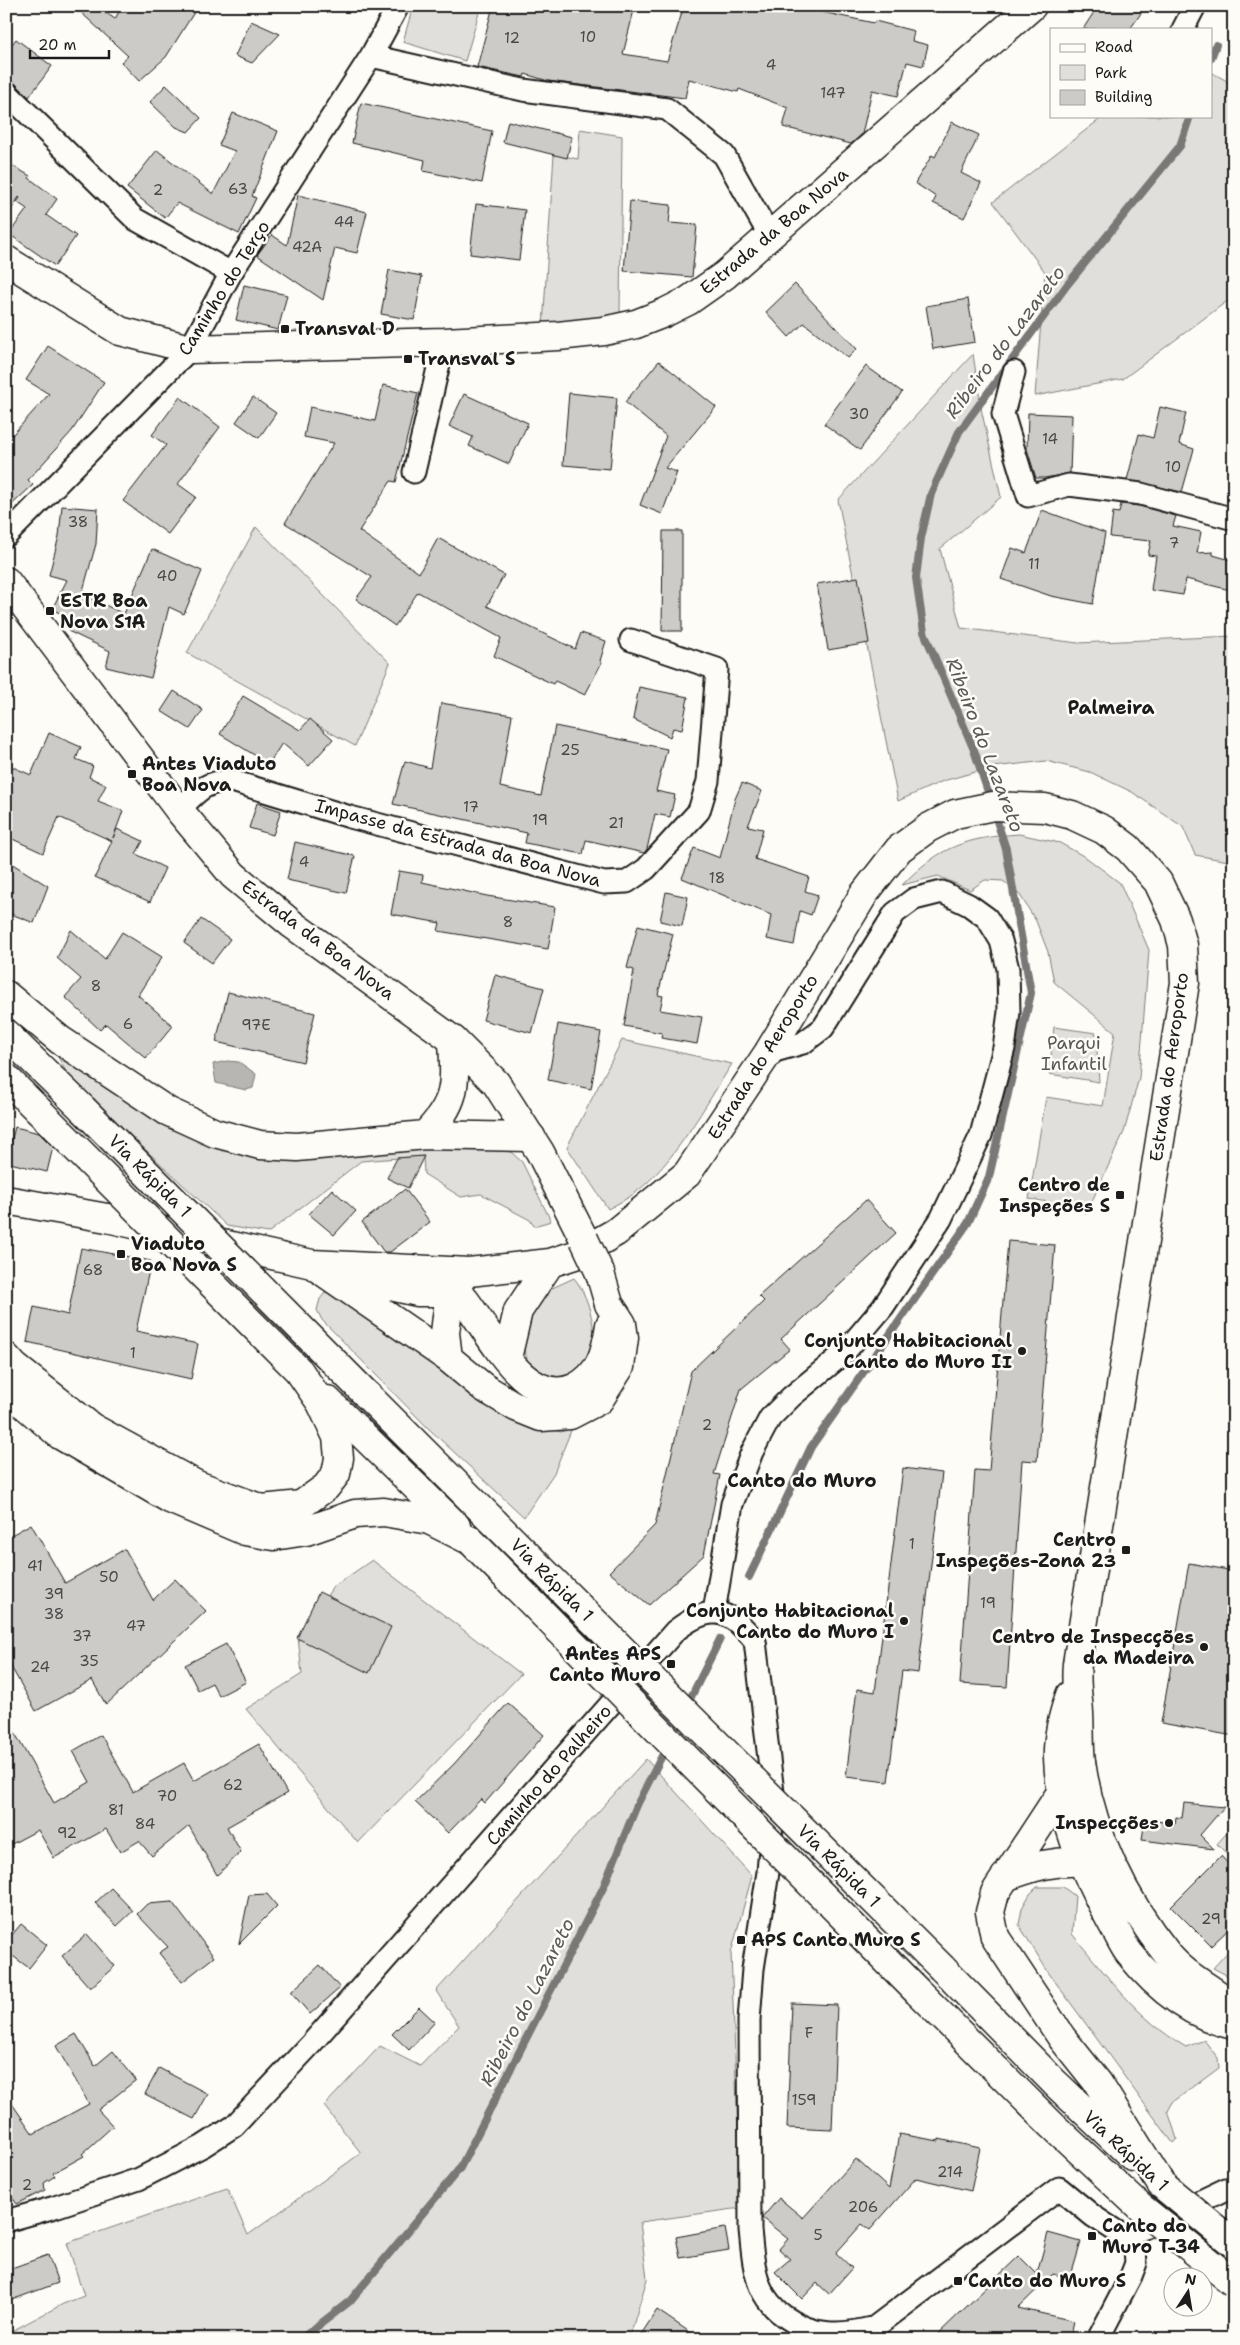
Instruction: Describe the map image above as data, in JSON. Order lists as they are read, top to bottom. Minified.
{"streets":{"main road":["Estrada da Boa Nova","Estrada do Aeroporto","Via Rápida 1"],"street":["Caminho do Terço","Impasse da Estrada da Boa Nova","Caminho do Palheiro"]},"crossings":[["Estrada da Boa Nova","Caminho do Terço"],["Estrada da Boa Nova","Impasse da Estrada da Boa Nova"],["Estrada da Boa Nova","Estrada do Aeroporto"]],"districts":["Palmeira","Canto do Muro"],"water":["Ribeiro do Lazareto"],"parks":["Parqui Infantil"],"places":{"transit":["Transval D","Transval S","ESTR Boa Nova S1A","Antes Viaduto Boa Nova","Centro de Inspeções S","Viaduto Boa Nova S","Centro Inspeções-Zona 23","Antes APS Canto Muro","APS Canto Muro S","Canto do Muro T-34","Canto do Muro S"],"other":["Conjunto Habitacional Canto do Muro II","Conjunto Habitacional Canto do Muro I","Centro de Inspecções da Madeira","Inspecções"]},"house_numbers":["10","12","4","147","63","2","44","42A","30","14","10","38","7","11","40","25","17","19","21","4","18","8","8","6","97E","68","1","2","1","41","50","39","19","38","47","37","35","24","62","70","81","84","92","29","F","159","214","2","206","5"],"legend":["Road","Park","Building"],"scale_bar":"20 m","north":"top"}
